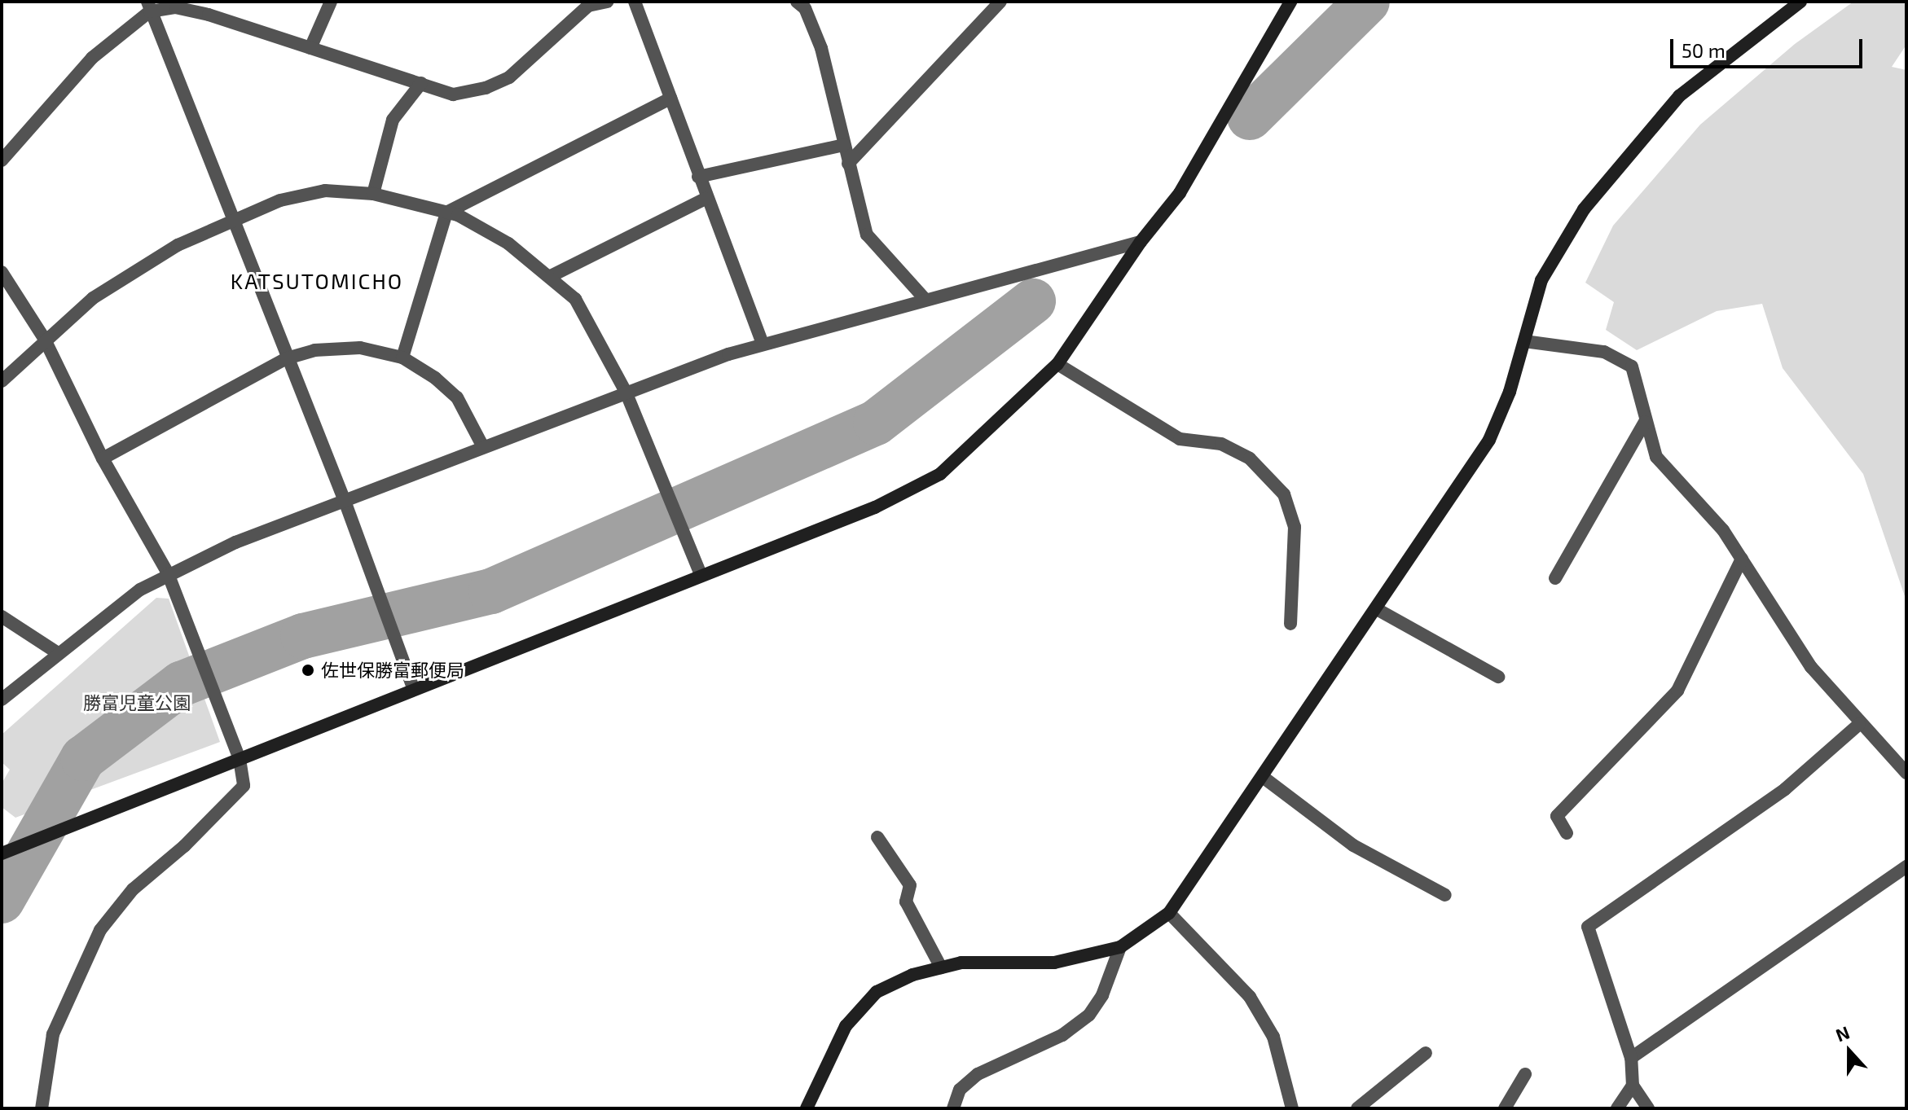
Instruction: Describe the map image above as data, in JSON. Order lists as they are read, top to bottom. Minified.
{"districts":["KATSUTOMICHO"],"parks":["勝富児童公園"],"places":["佐世保勝富郵便局"],"scale_bar":"50 m","north":"top"}
